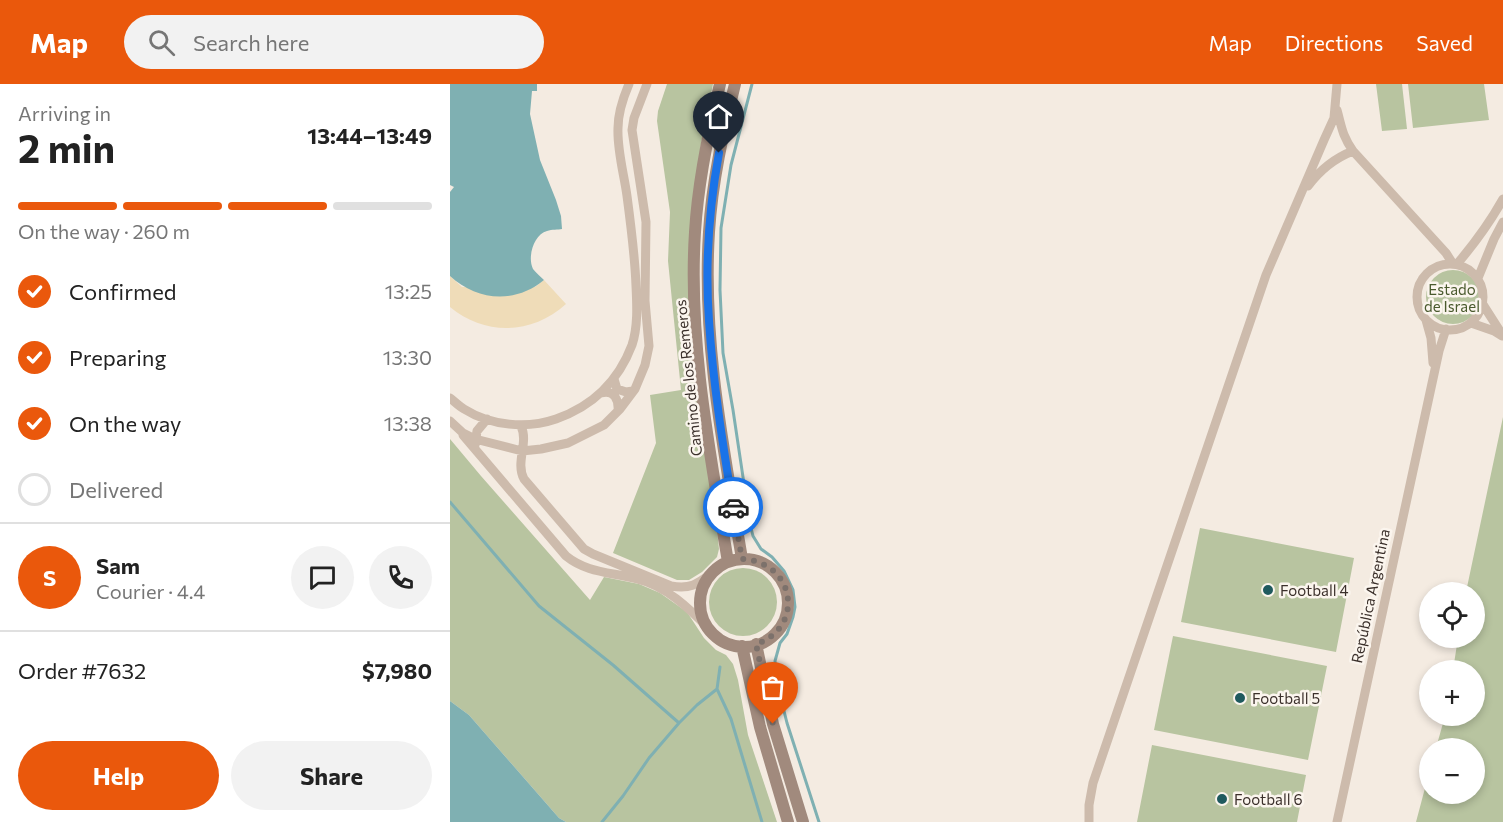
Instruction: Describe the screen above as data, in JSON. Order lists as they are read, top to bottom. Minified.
{"streets":{"main road":["Camino de los Remeros"],"street":["República Argentina"]},"parks":["Estado de Israel"],"places":["Football 4","Football 5","Football 6"],"page":{"header":"Map","search":"Search here","nav":["Map","Directions","Saved"],"heading":["2 min","Arriving in","13:44–13:49"],"panel":["Sam","Courier · 4.4","Order #7632","$7,980"],"bar":"On the way · 260 m","list":[["Confirmed","13:25"],["Preparing","13:30"],["On the way","13:38"],"Delivered"],"round":"S","map_buttons":["+","−"],"buttons":["Help","Share"]}}
